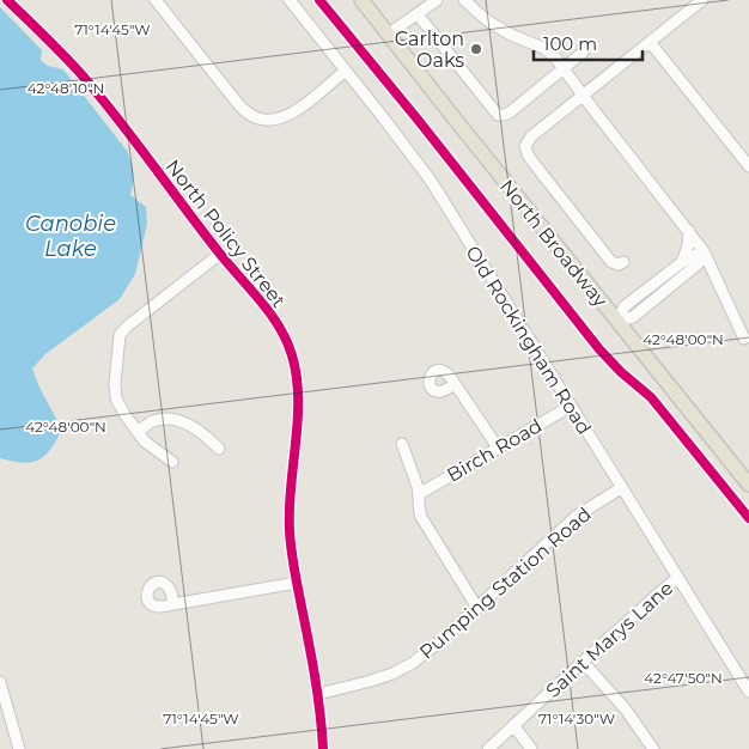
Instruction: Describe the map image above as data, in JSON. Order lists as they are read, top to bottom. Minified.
{"streets":{"main road":["North Broadway"],"street":["North Policy Street","Old Rockingham Road","Birch Road","Pumping Station Road","Saint Marys Lane"]},"crossings":[["North Policy Street","Pumping Station Road"],["Old Rockingham Road","Birch Road"],["Old Rockingham Road","Pumping Station Road"],["Old Rockingham Road","Saint Marys Lane"]],"water":["Canobie Lake"],"places":["Carlton Oaks"],"scale_bar":"100 m","coordinates":["71°14'45\"W","42°48'10\"N","42°48'00\"N","42°47'50\"N","71°14'30\"W"]}
